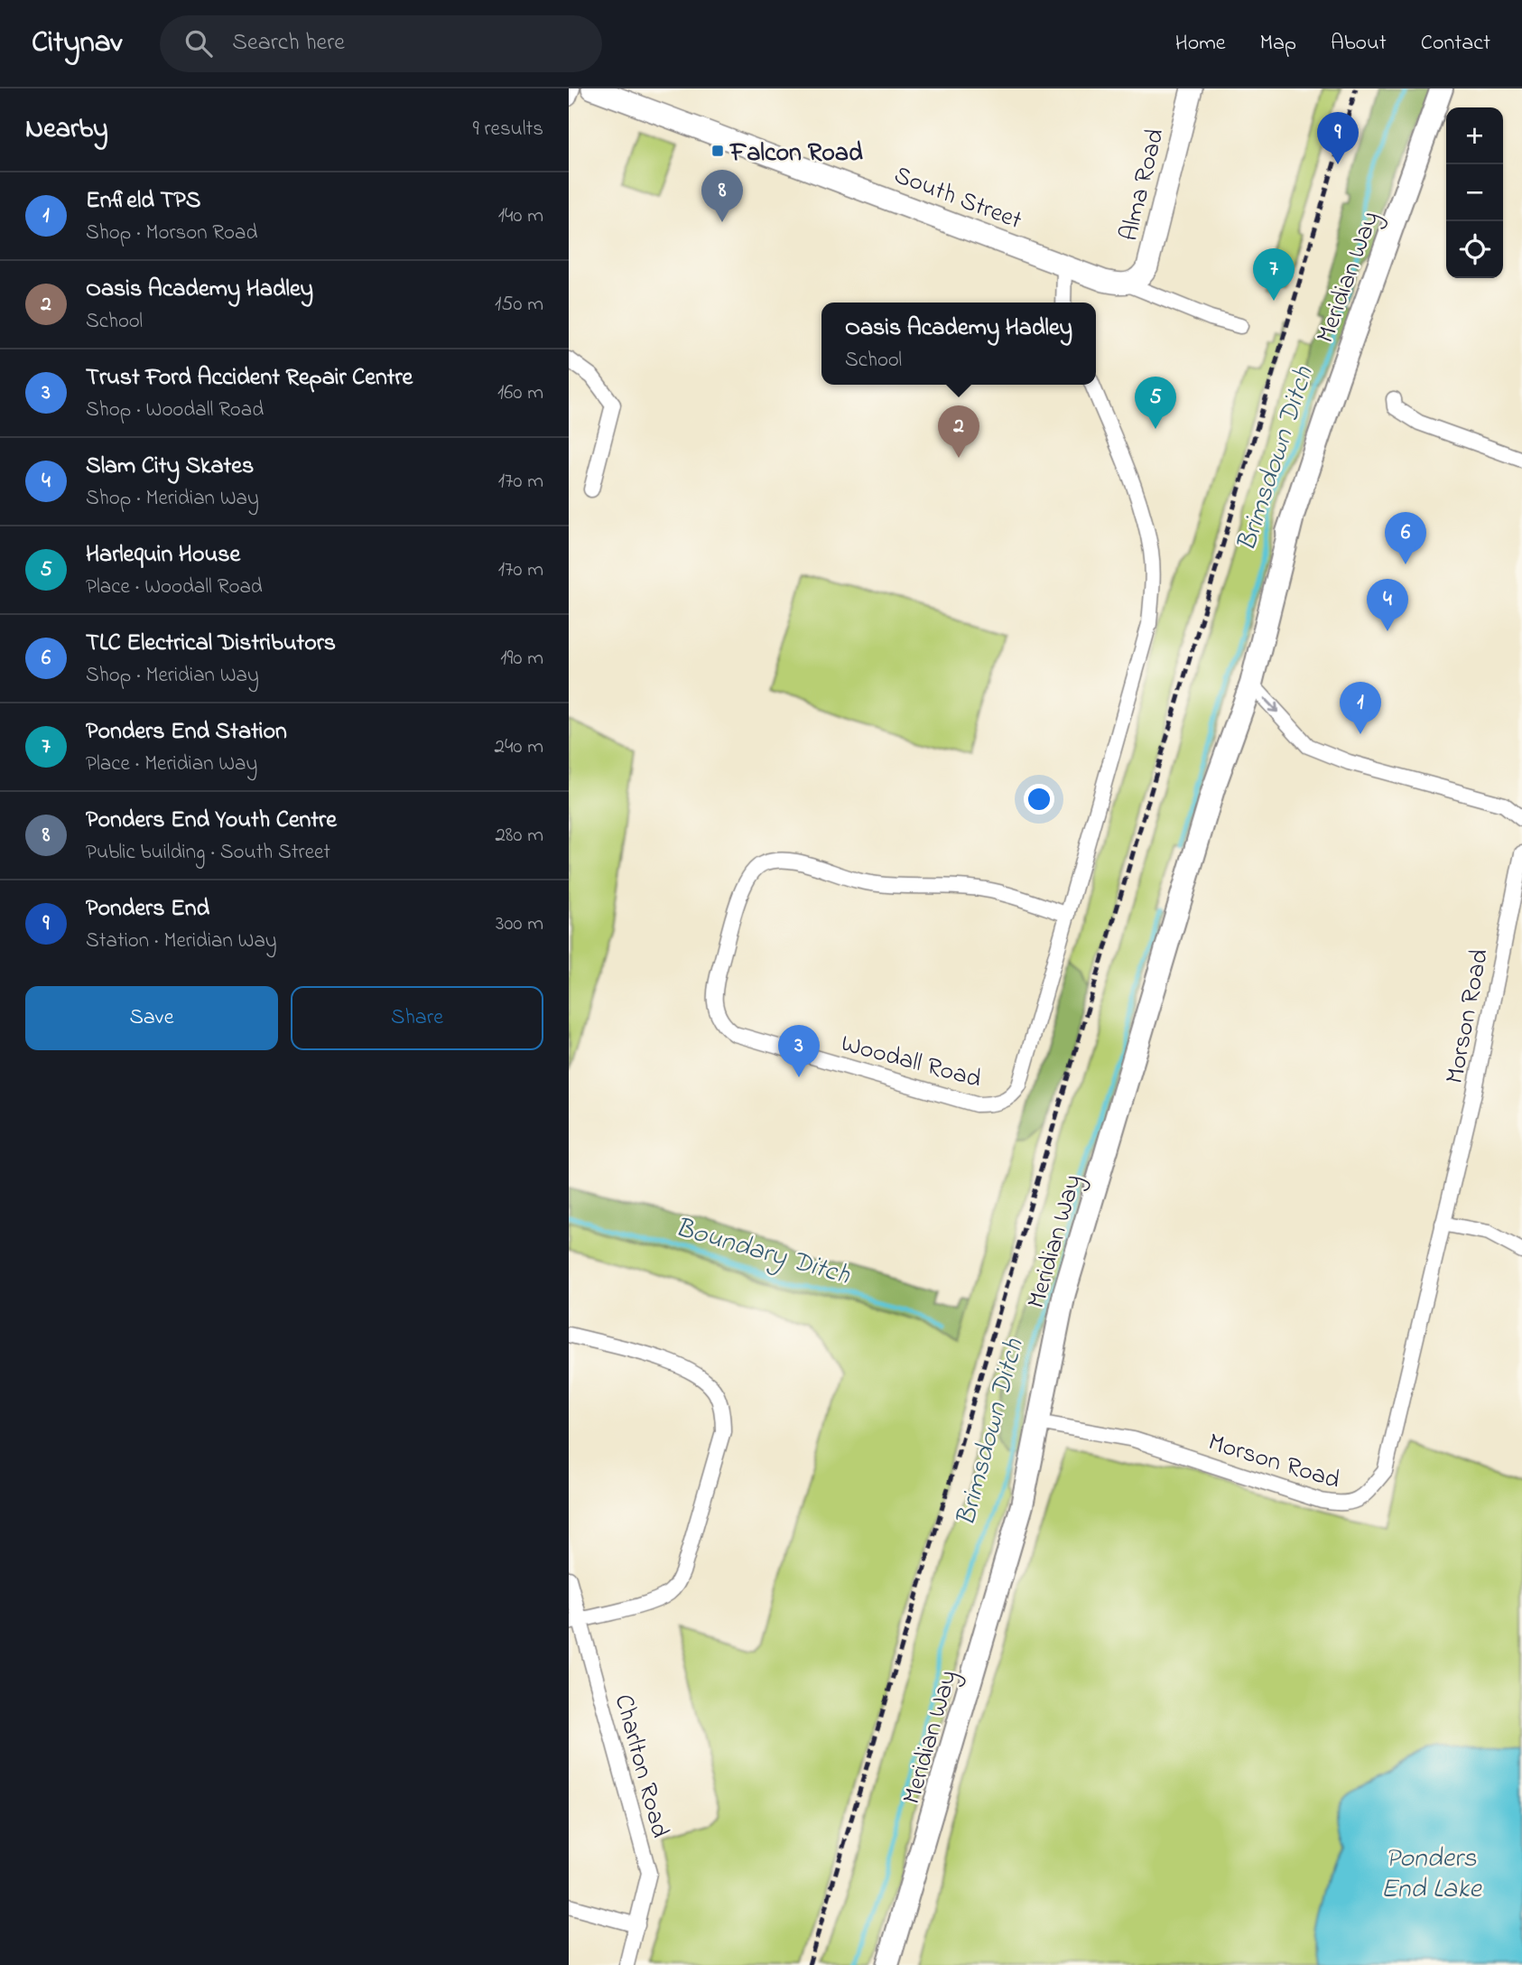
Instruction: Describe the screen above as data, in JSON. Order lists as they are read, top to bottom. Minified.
{"streets":{"main road":["Meridian Way"],"street":["Alma Road","South Street","Morson Road","Woodall Road","Charlton Road"]},"crossings":[["Alma Road","South Street"],["Meridian Way","Morson Road"]],"water":["Brimsdown Ditch","Boundary Ditch","Ponders End Lake"],"places":{"transit":["Falcon Road"]},"page":{"header":"Citynav","search":"Search here","nav":["Home","Map","About","Contact"],"heading":["Nearby","9 results"],"map_buttons":["+","−"],"pins":["9","8","7","5","2","6","4","1","3"],"list":[{"mark":"1","name":"Enfield TPS","note":"Shop · Morson Road","value":"140 m"},{"mark":"2","name":"Oasis Academy Hadley","note":"School","value":"150 m"},{"mark":"3","name":"Trust Ford Accident Repair Centre","note":"Shop · Woodall Road","value":"160 m"},{"mark":"4","name":"Slam City Skates","note":"Shop · Meridian Way","value":"170 m"},{"mark":"5","name":"Harlequin House","note":"Place · Woodall Road","value":"170 m"},{"mark":"6","name":"TLC Electrical Distributors","note":"Shop · Meridian Way","value":"190 m"},{"mark":"7","name":"Ponders End Station","note":"Place · Meridian Way","value":"240 m"},{"mark":"8","name":"Ponders End Youth Centre","note":"Public building · South Street","value":"280 m"},{"mark":"9","name":"Ponders End","note":"Station · Meridian Way","value":"300 m"}],"popup":["Oasis Academy Hadley","School"],"buttons":["Save","Share"]}}
